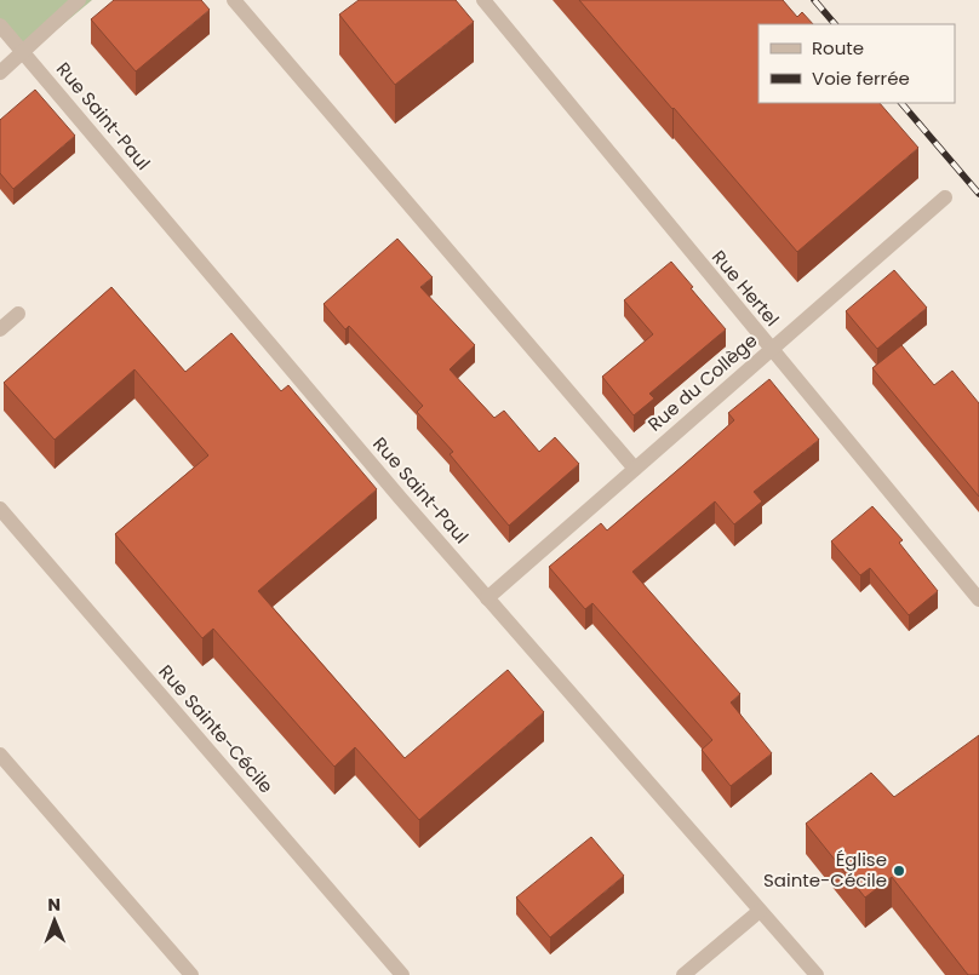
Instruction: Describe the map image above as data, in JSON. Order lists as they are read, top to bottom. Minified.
{"streets":{"street":["Rue Saint-Paul","Rue Hertel","Rue du Collège","Rue Sainte-Cécile"]},"crossings":[["Rue Saint-Paul","Rue du Collège"],["Rue Hertel","Rue du Collège"]],"places":["Église Sainte-Cécile"],"legend":["Route","Voie ferrée"],"north":"top"}
